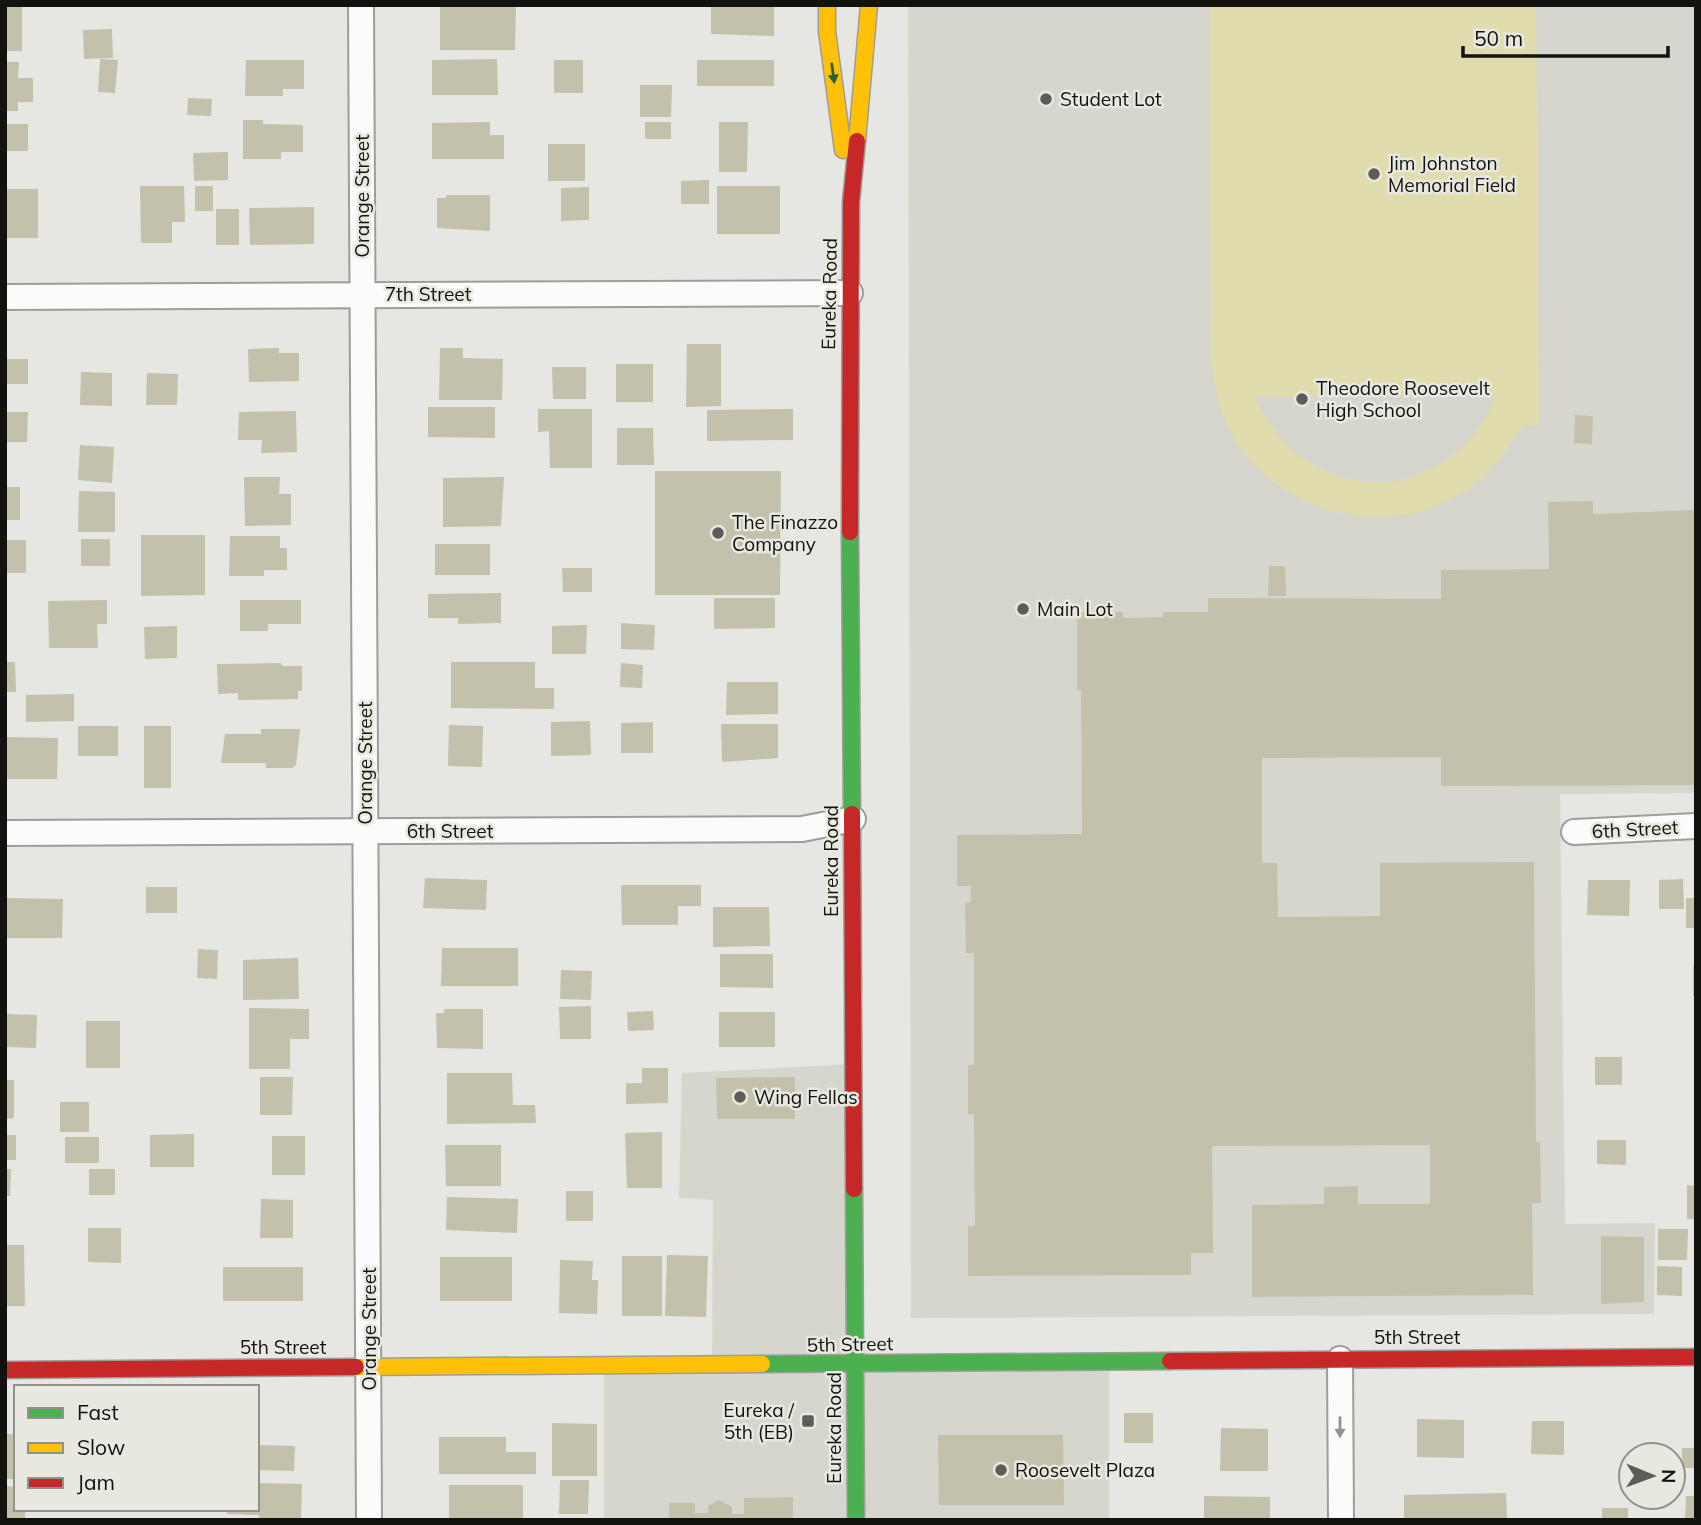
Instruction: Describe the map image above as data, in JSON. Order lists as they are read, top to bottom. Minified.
{"streets":{"main road":["Eureka Road","5th Street"],"street":["Orange Street","7th Street","6th Street"]},"crossings":[["Orange Street","7th Street"],["Orange Street","6th Street"],["Orange Street","5th Street"],["7th Street","Eureka Road"],["Eureka Road","6th Street"],["Eureka Road","5th Street"]],"places":{"other":["Student Lot","Jim Johnston Memorial Field","Theodore Roosevelt High School","The Finazzo Company","Main Lot","Wing Fellas","Roosevelt Plaza"],"transit":["Eureka / 5th (EB)"]},"legend":["Fast","Slow","Jam"],"scale_bar":"50 m","north":"right"}
